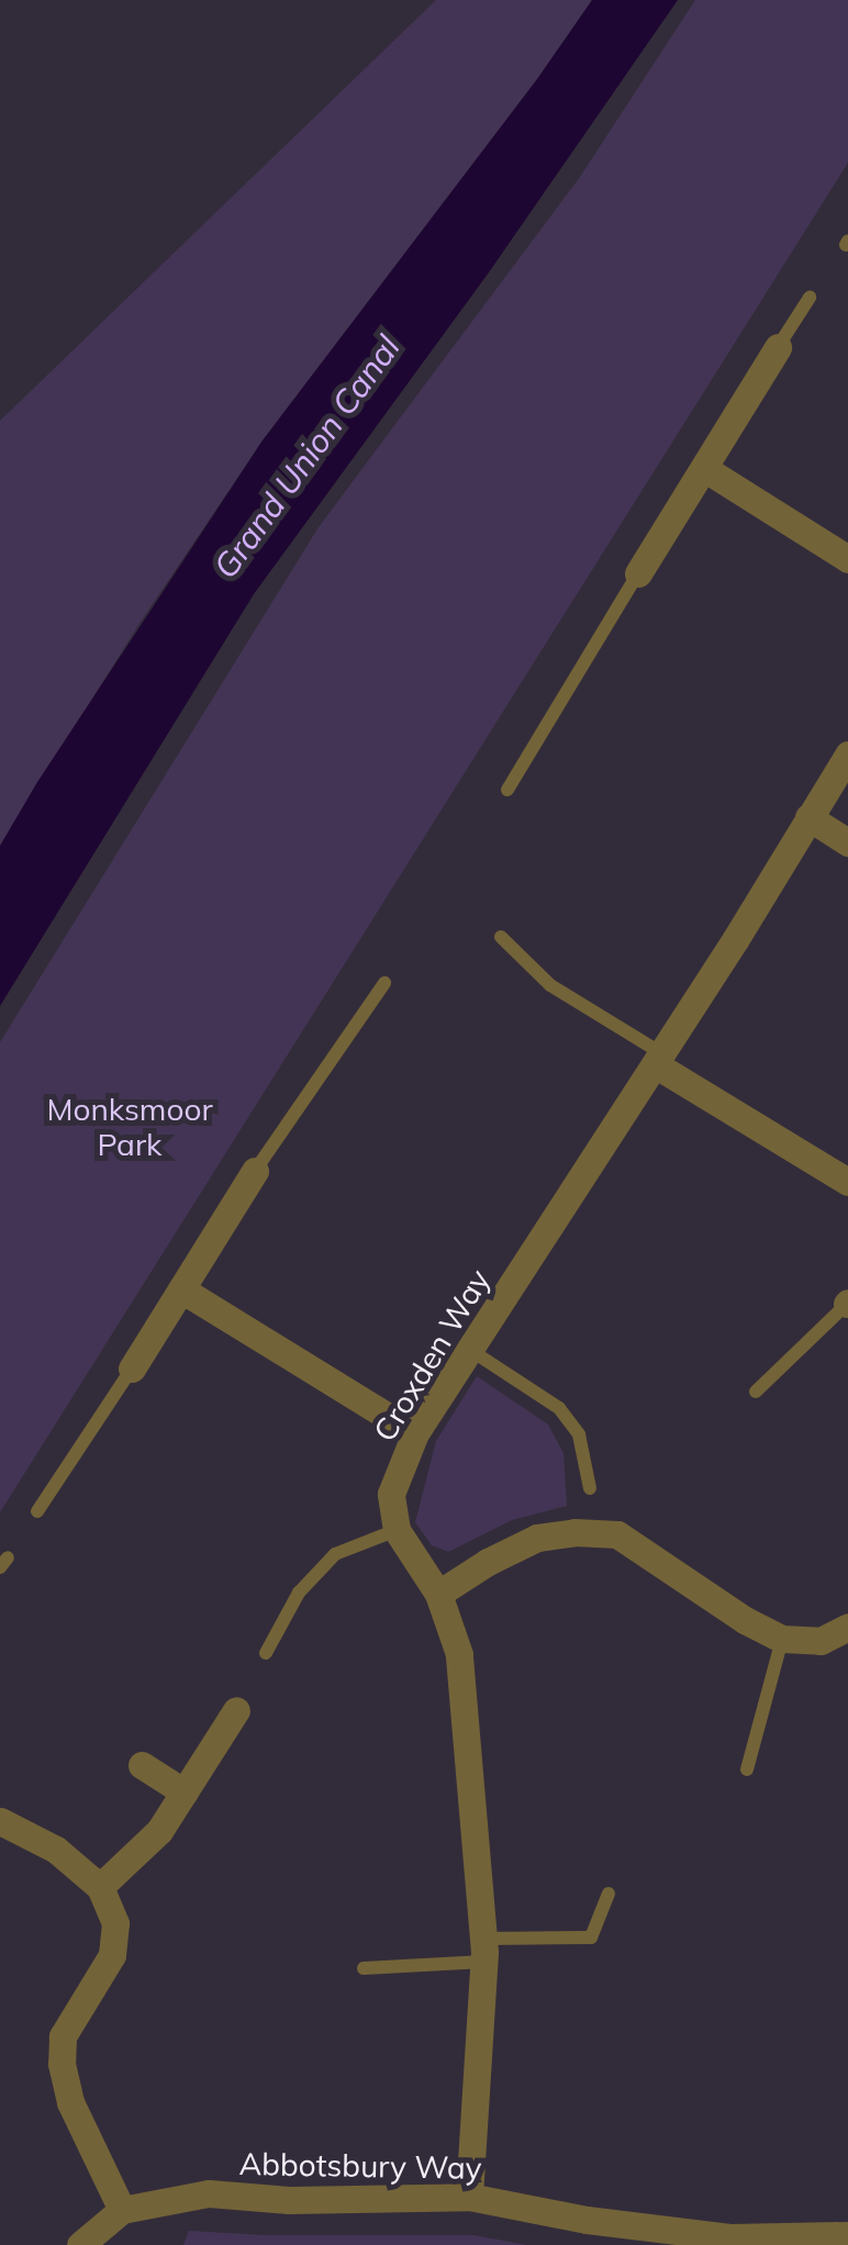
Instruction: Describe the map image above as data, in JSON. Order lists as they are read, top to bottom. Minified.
{"streets":{"street":["Croxden Way","Abbotsbury Way"]},"water":["Grand Union Canal"],"parks":["Monksmoor Park"]}
